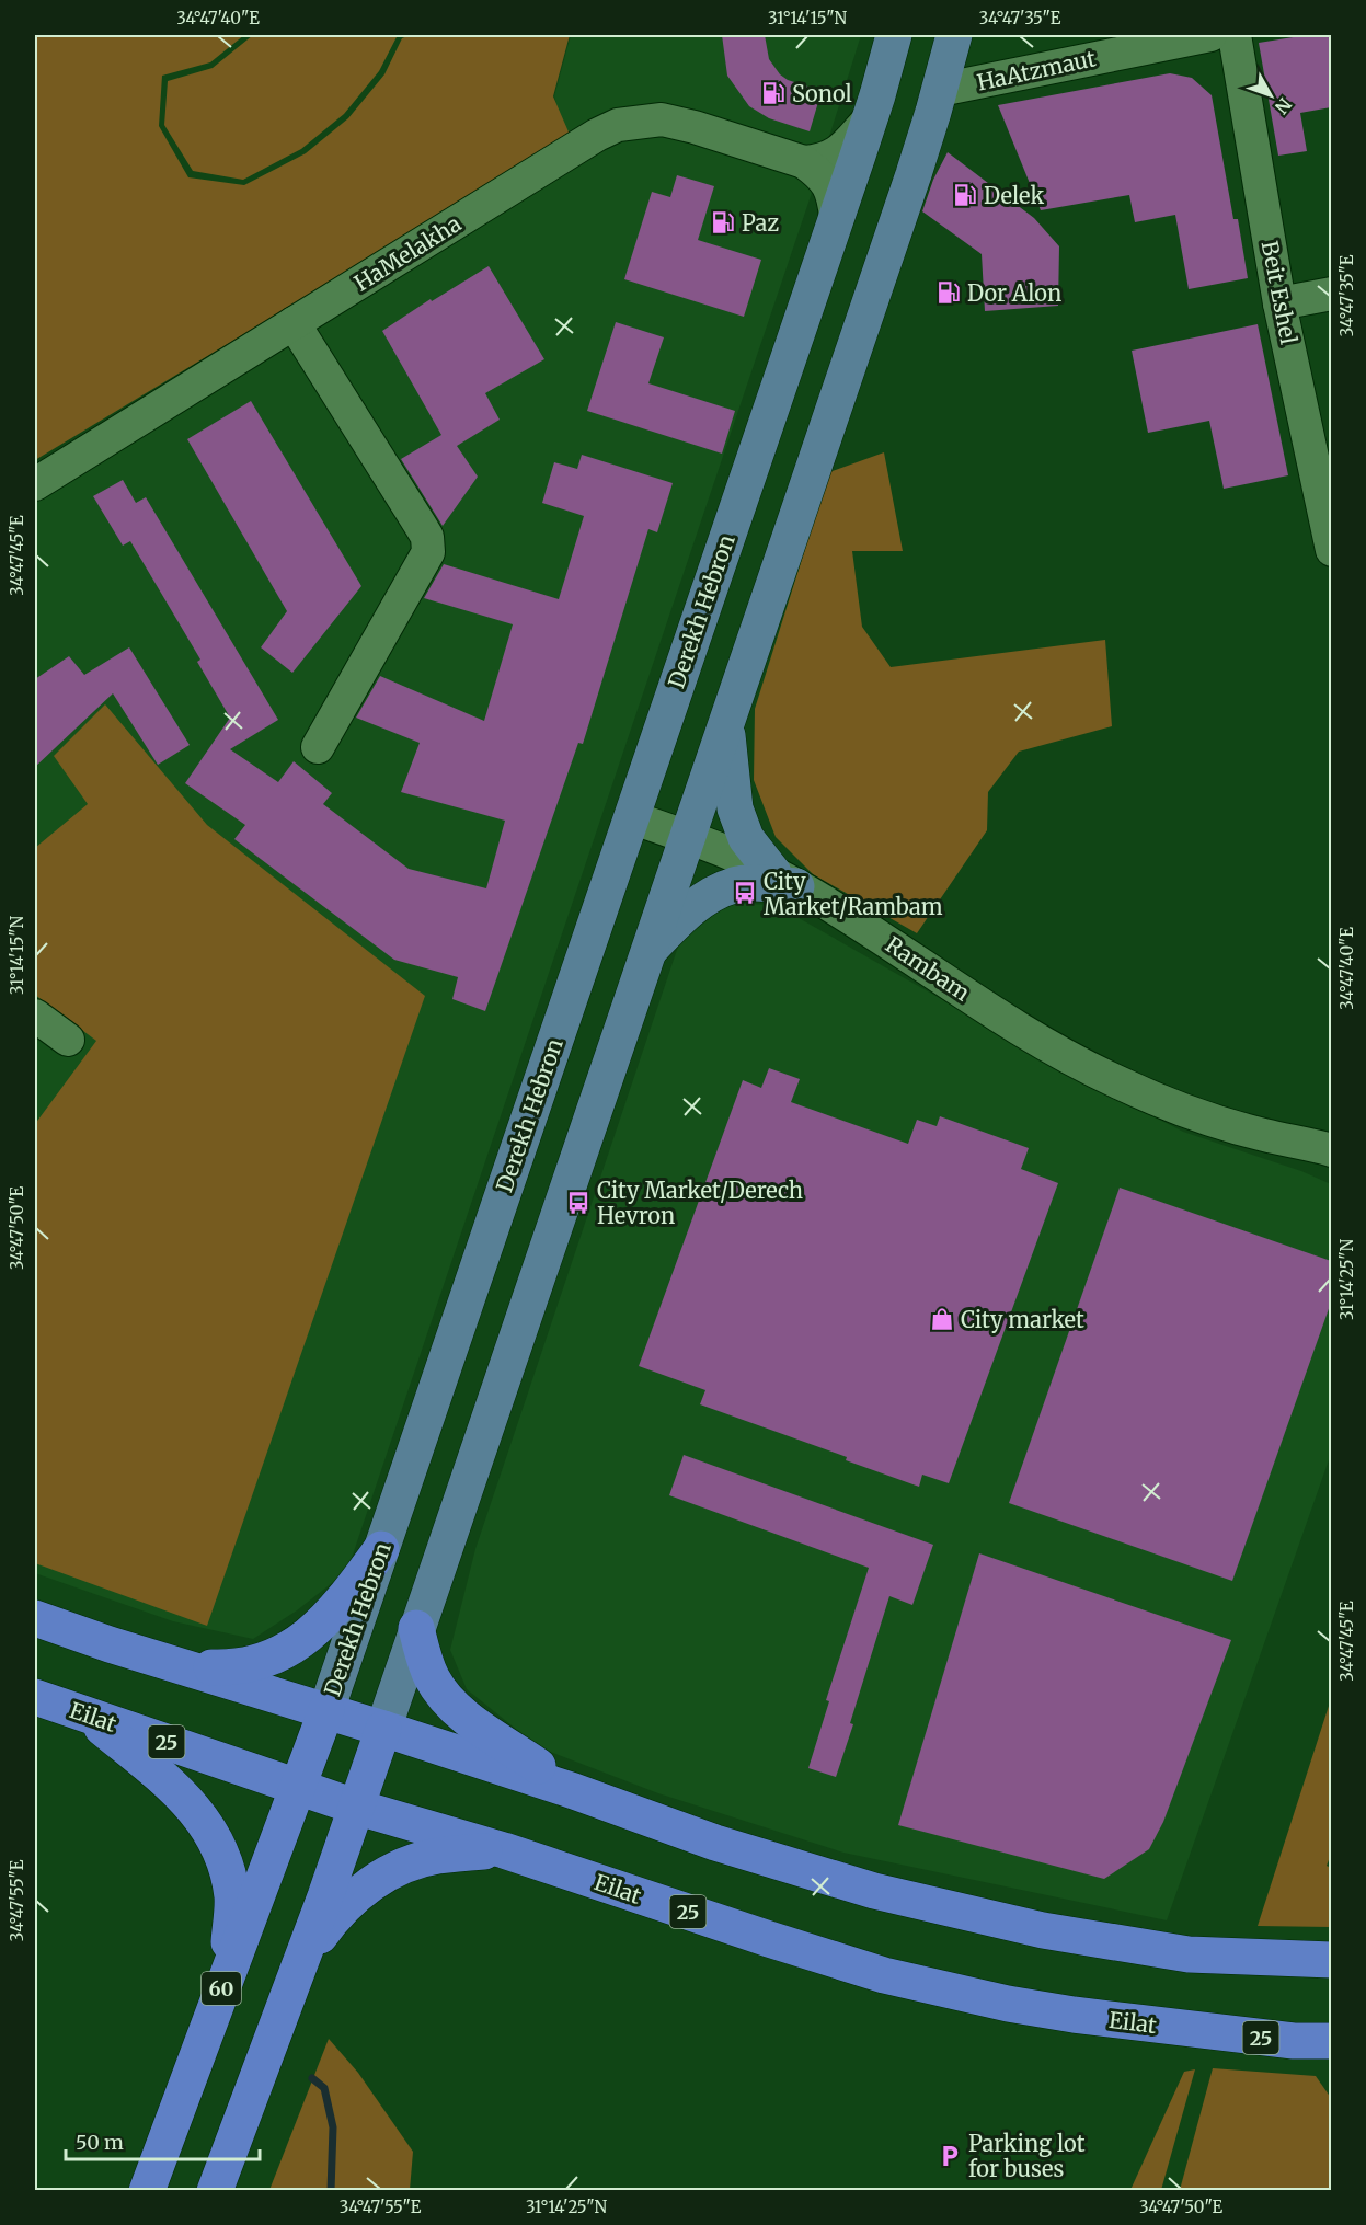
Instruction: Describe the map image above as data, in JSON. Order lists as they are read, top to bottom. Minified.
{"streets":{"highway":["Derekh Hebron","Eilat","25","60"],"street":["HaAtzmaut","HaMelakha","Beit Eshel","Rambam"]},"crossings":[["HaMelakha","Derekh Hebron"],["Derekh Hebron","Rambam"],["Derekh Hebron","Eilat"]],"places":{"fuel station":["Sonol","Delek","Paz","Dor Alon"],"bus stop":["City Market/Rambam","City Market/Derech Hevron"],"shop":["City market"],"parking":["Parking lot for buses"]},"scale_bar":"50 m","north":"bottom right","coordinates":["34°47'40\"E","31°14'15\"N","34°47'35\"E","34°47'45\"E","34°47'50\"E","31°14'25\"N","34°47'55\"E"]}
